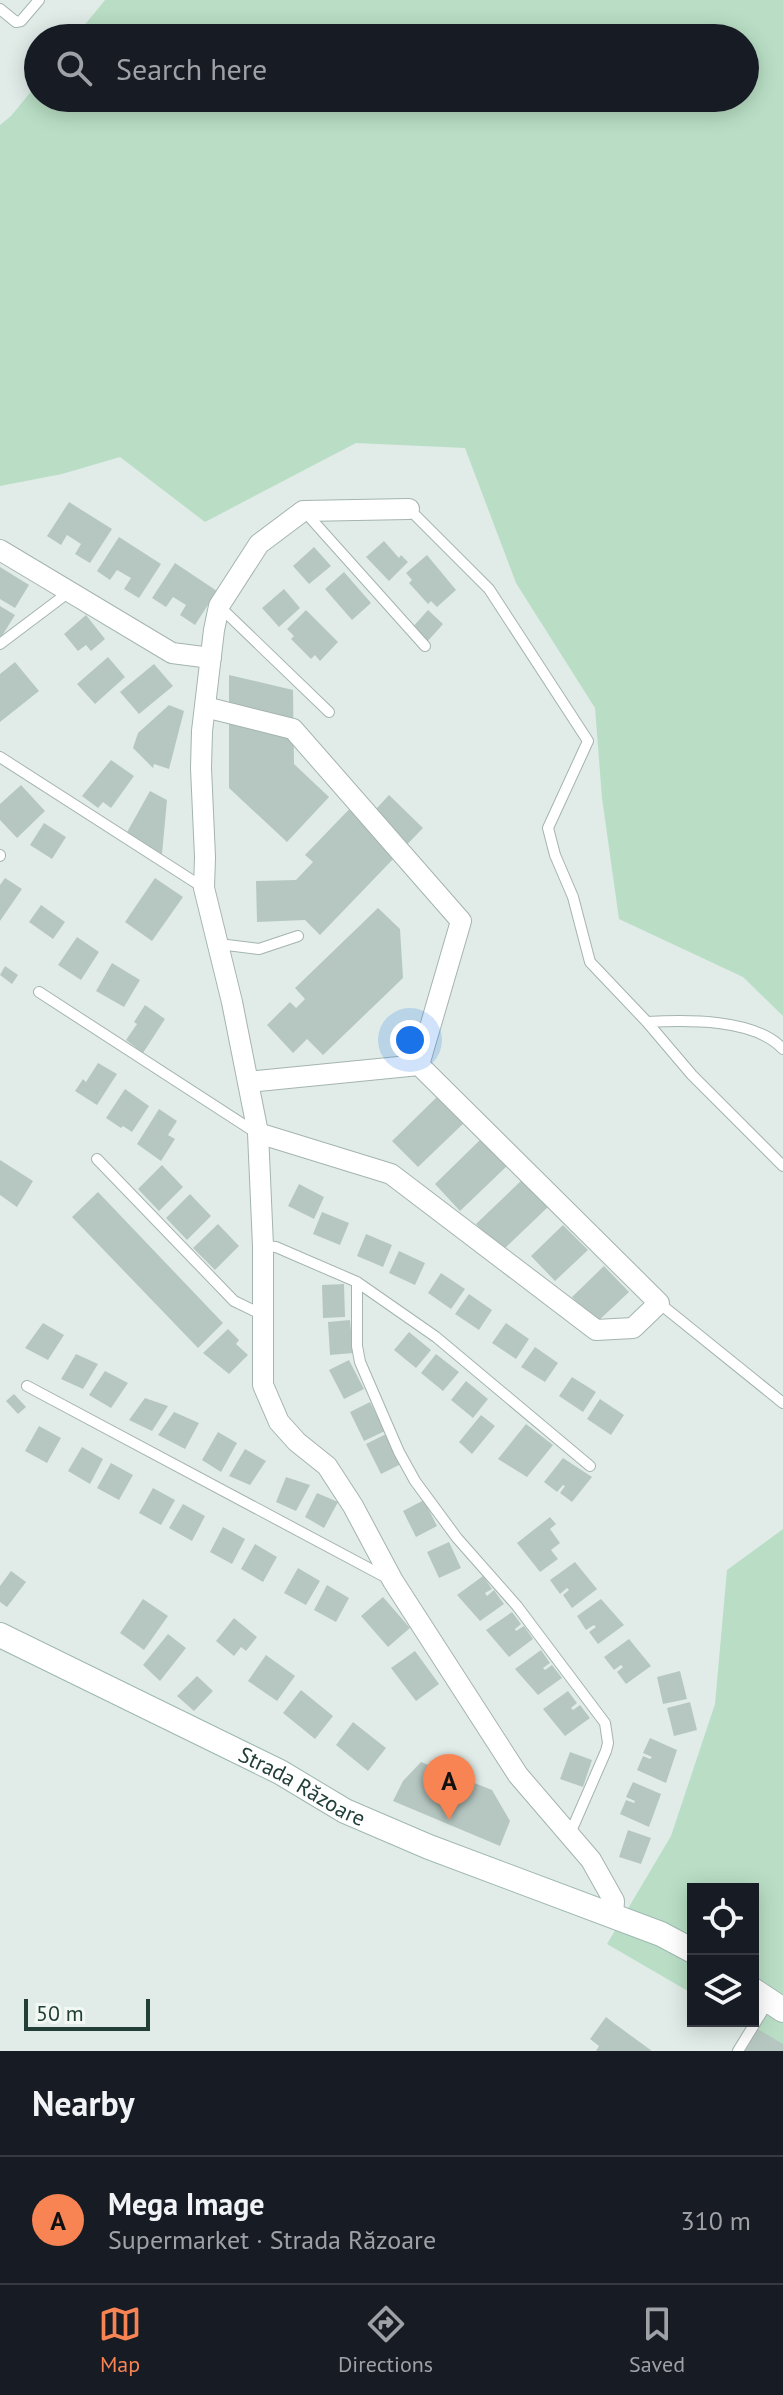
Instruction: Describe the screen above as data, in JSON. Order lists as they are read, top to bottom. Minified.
{"streets":{"street":["Strada Răzoare"]},"scale_bar":"50 m","page":{"search":"Search here","pins":"A","scale":"50 m","heading":"Nearby","list":[{"mark":"A","name":"Mega Image","note":"Supermarket · Strada Răzoare","value":"310 m"}],"nav":["Map","Directions","Saved"]}}
